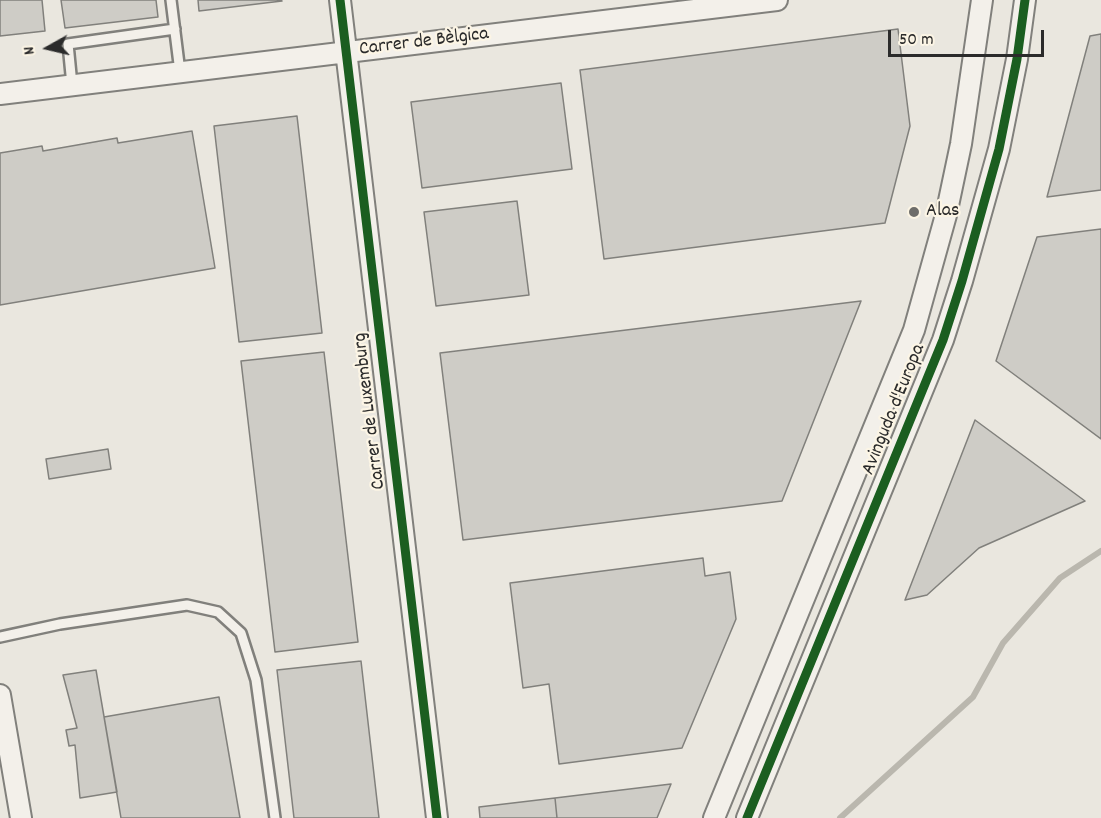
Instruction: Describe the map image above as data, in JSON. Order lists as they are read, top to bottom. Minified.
{"streets":{"street":["Carrer de Bèlgica","Avinguda d'Europa","Carrer de Luxemburg"]},"crossings":[["Carrer de Bèlgica","Carrer de Luxemburg"]],"places":["Alas"],"scale_bar":"50 m","north":"left"}
